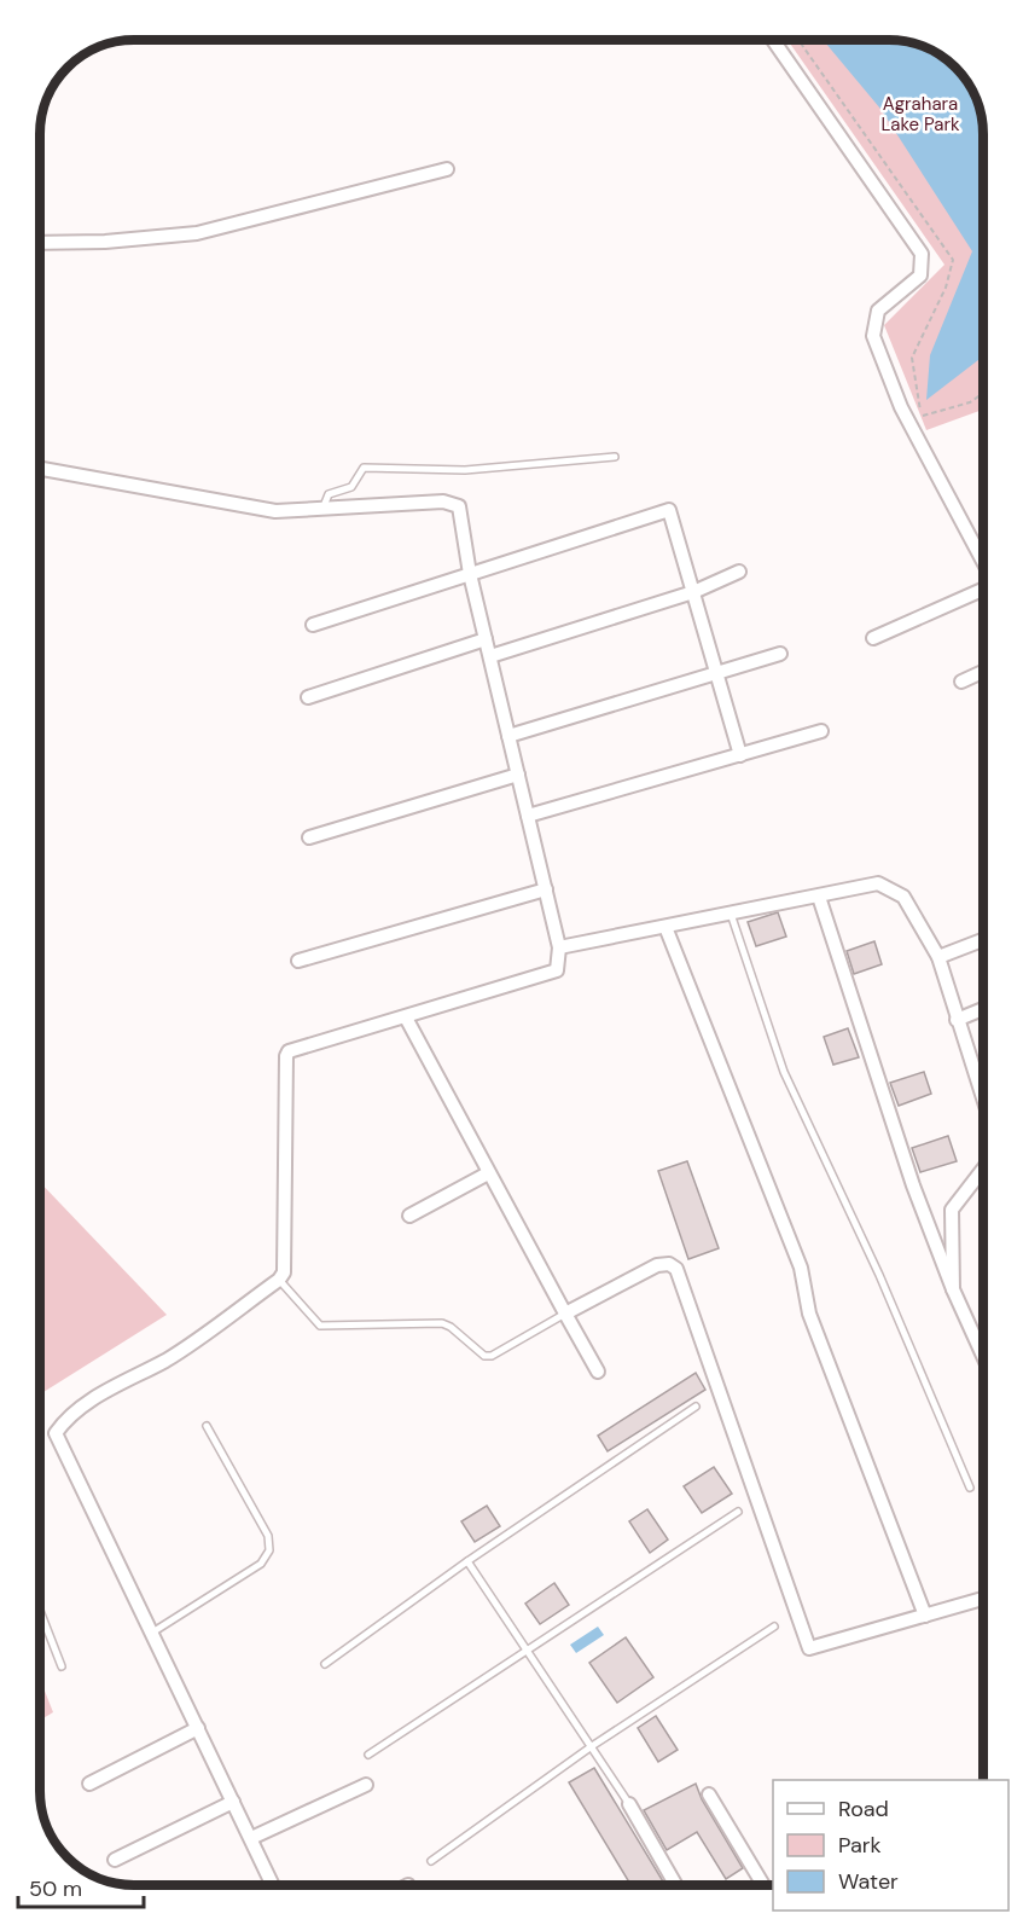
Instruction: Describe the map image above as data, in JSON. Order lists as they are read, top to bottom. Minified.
{"parks":["Agrahara Lake Park"],"legend":["Road","Park","Water"],"scale_bar":"50 m"}
